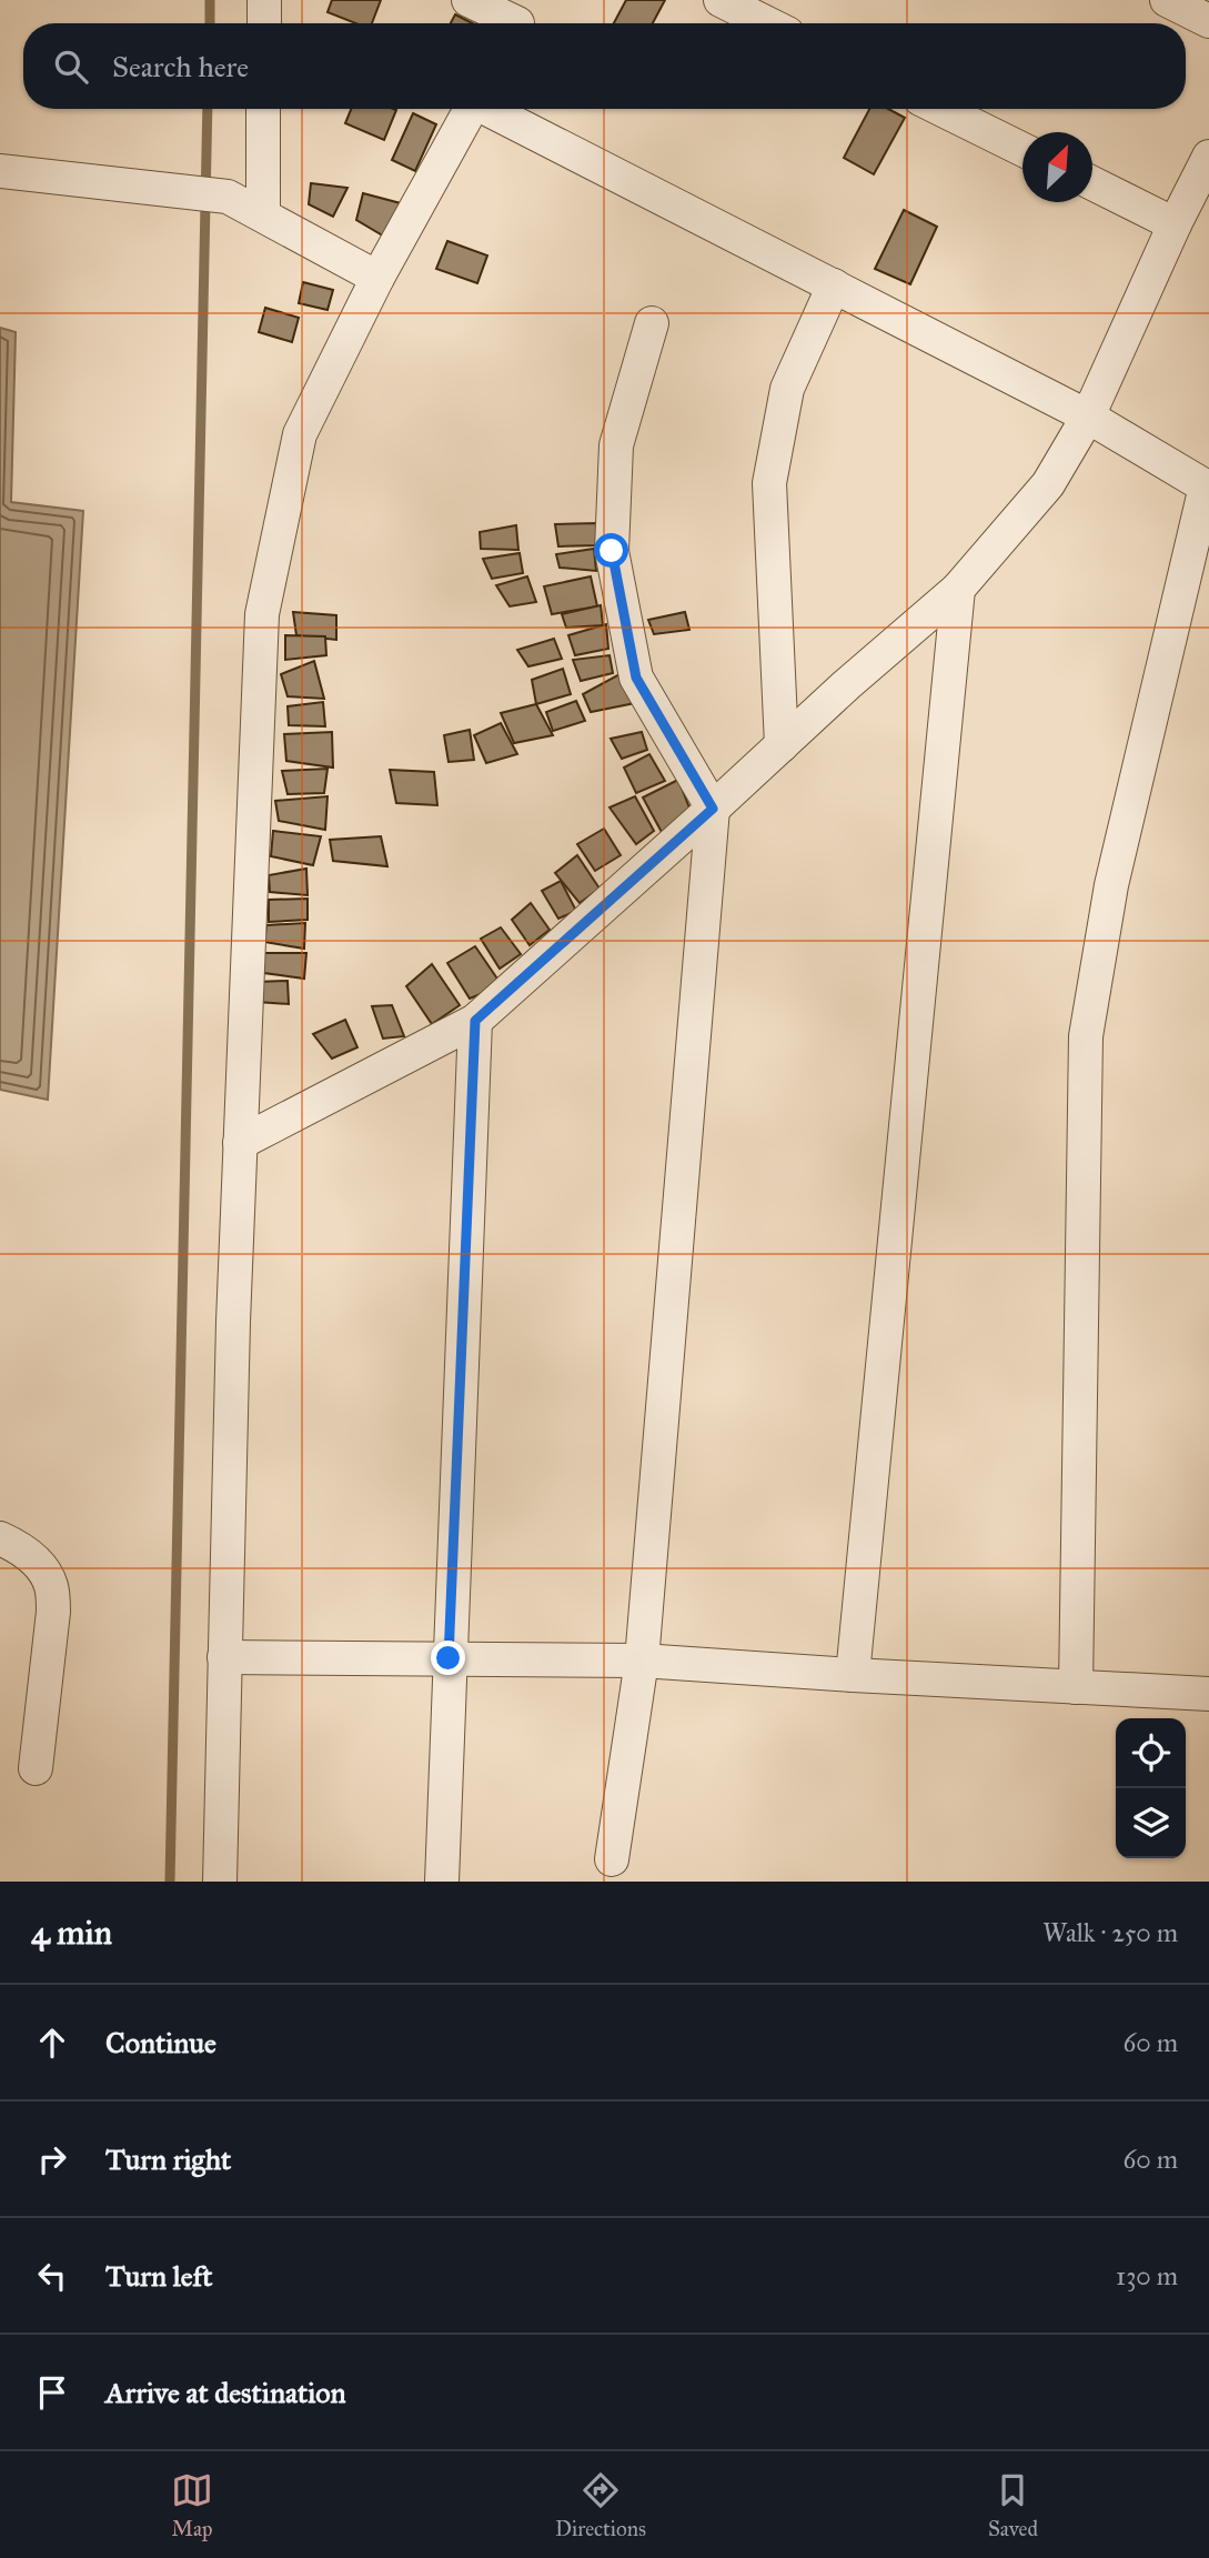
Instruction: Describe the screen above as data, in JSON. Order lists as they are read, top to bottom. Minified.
{"north":"top right","page":{"search":"Search here","heading":["4 min","Walk · 250 m"],"list":[["Continue","60 m"],["Turn right","60 m"],["Turn left","130 m"],"Arrive at destination"],"nav":["Map","Directions","Saved"]}}
